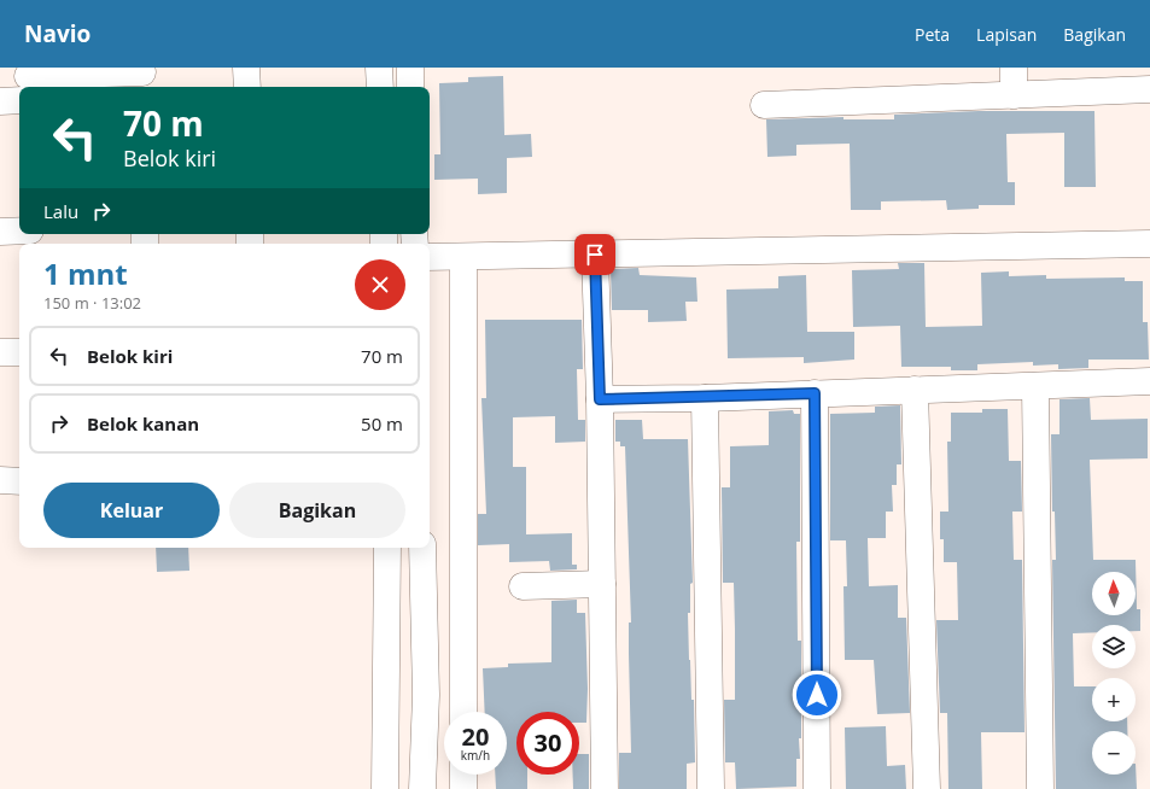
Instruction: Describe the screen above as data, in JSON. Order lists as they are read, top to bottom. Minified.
{"north":"top","page":{"header":"Navio","nav":["Peta","Lapisan","Bagikan"],"turn":["70 m","Belok kiri"],"then":"Lalu","heading":["1 mnt","150 m · 13:02"],"list":[{"name":"Belok kiri","value":"70 m"},{"name":"Belok kanan","value":"50 m"}],"buttons":["Keluar","Bagikan"],"map_buttons":["+","−"],"speed":"20 km/h","limit":"30"}}
